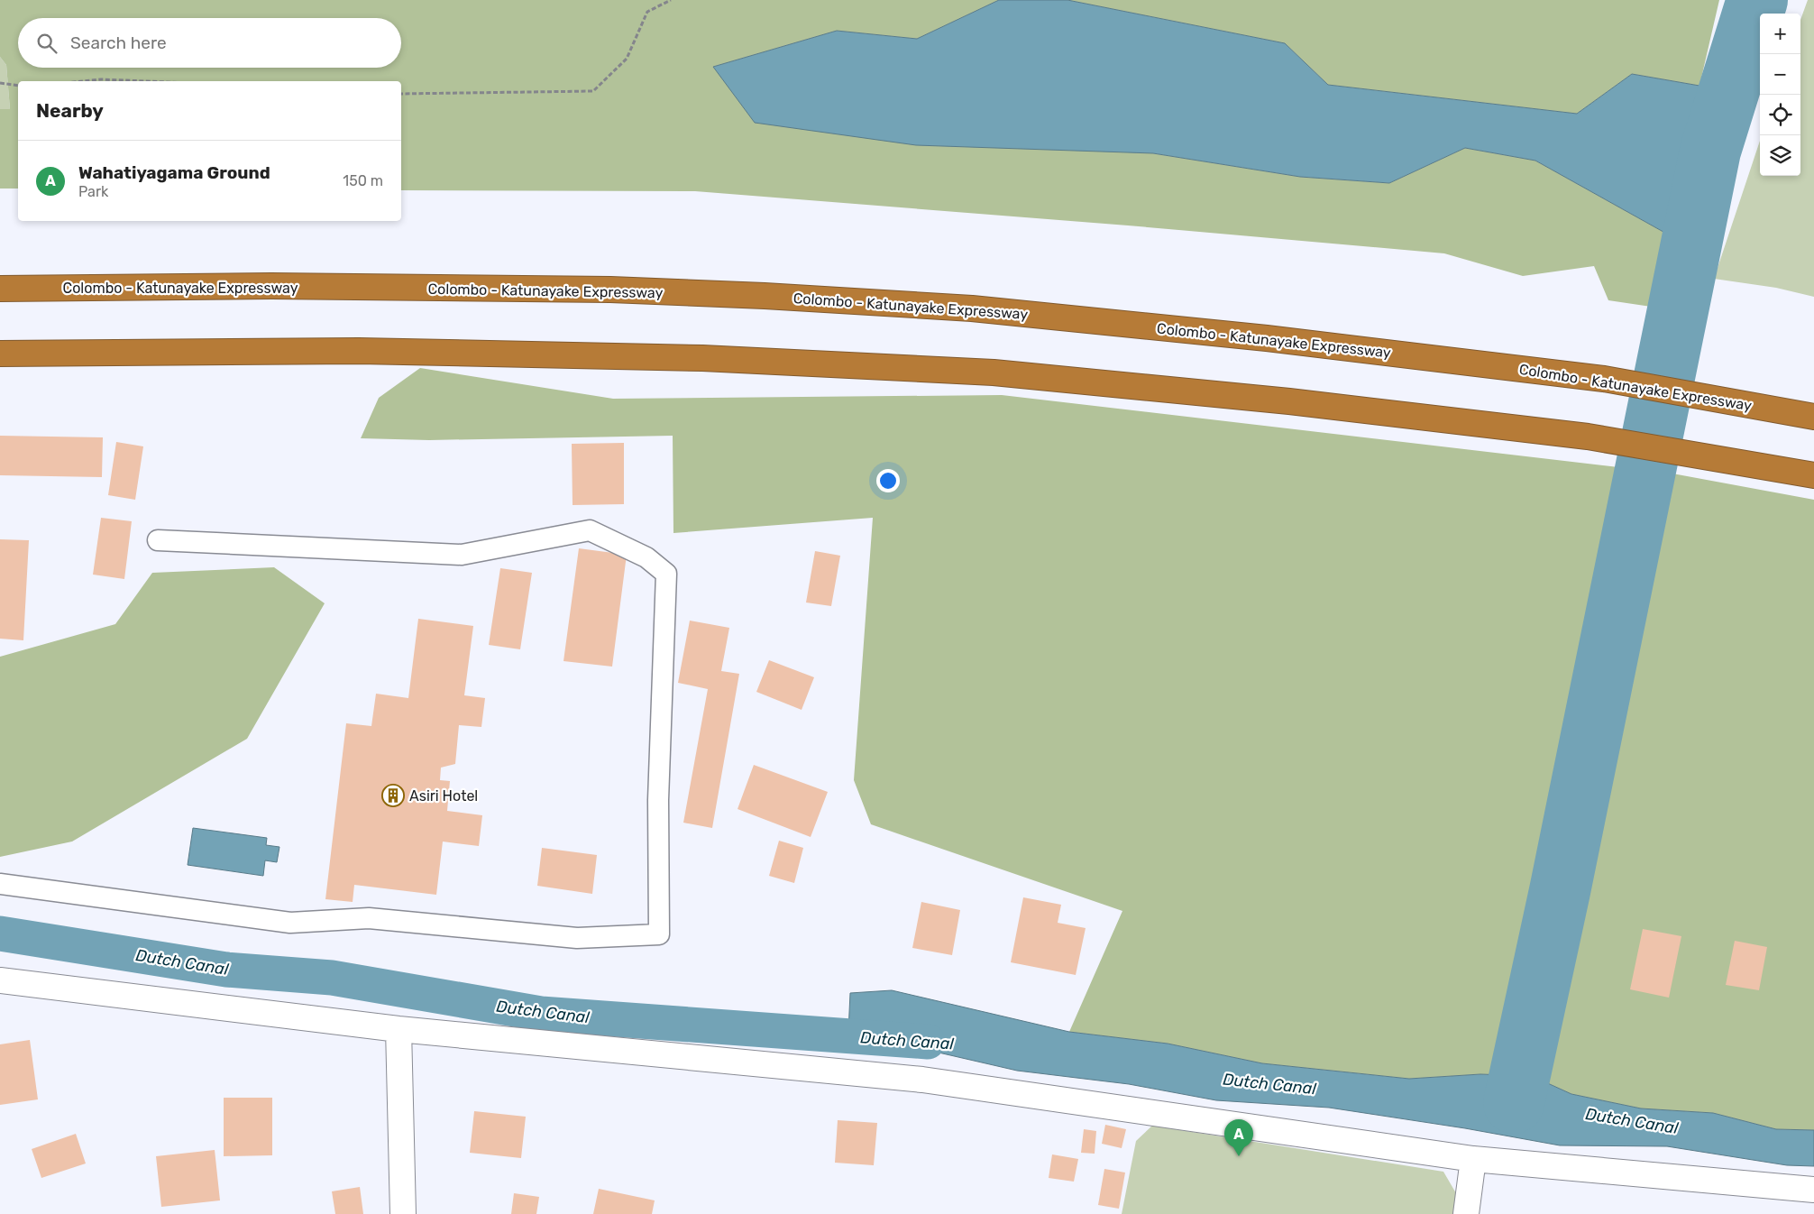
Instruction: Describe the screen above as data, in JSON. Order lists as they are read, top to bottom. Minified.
{"streets":{"highway":["Colombo - Katunayake Expressway"]},"water":["Dutch Canal"],"places":{"building":["Asiri Hotel"]},"page":{"map_buttons":["+","−"],"search":"Search here","heading":"Nearby","list":[{"mark":"A","name":"Wahatiyagama Ground","note":"Park","value":"150 m"}],"pins":"A"}}
